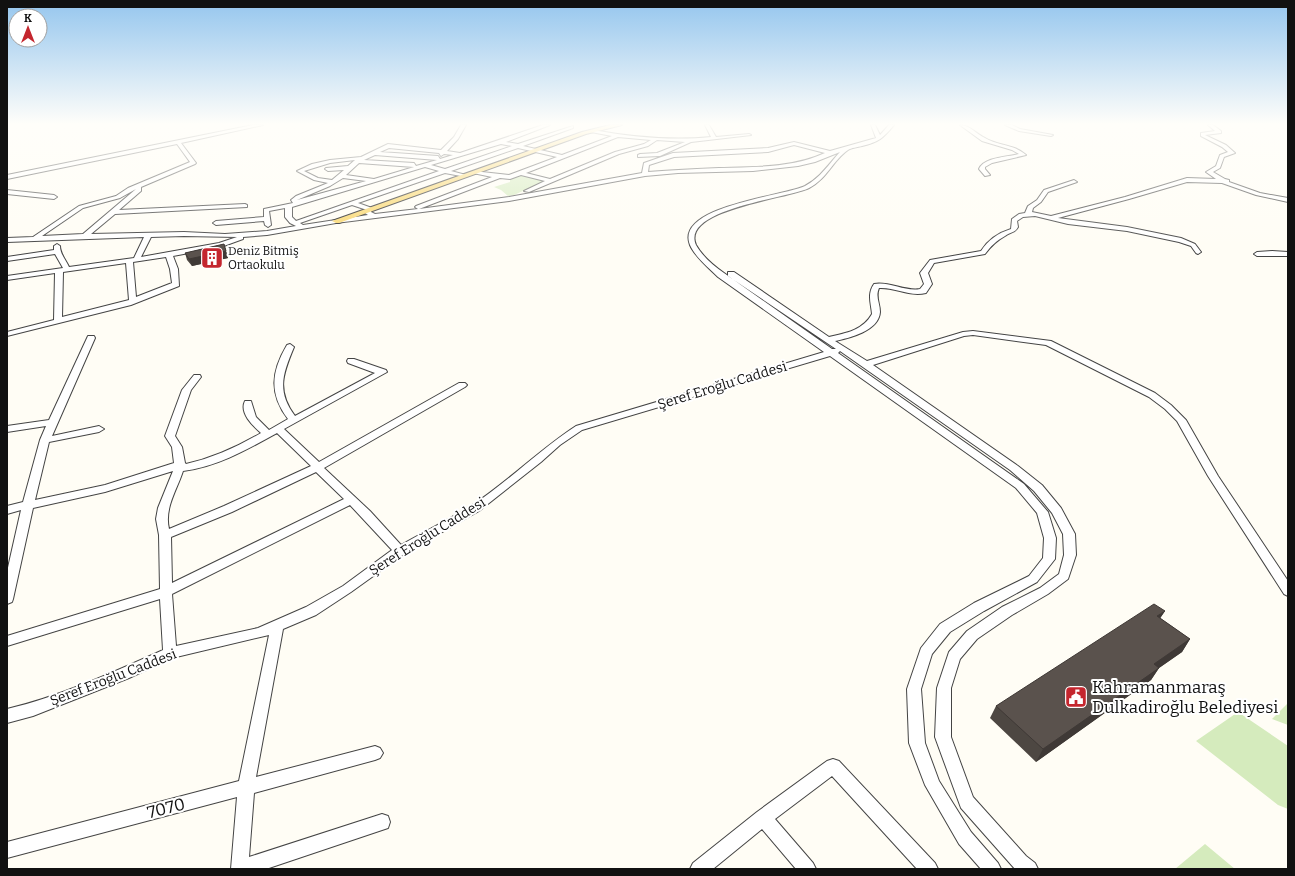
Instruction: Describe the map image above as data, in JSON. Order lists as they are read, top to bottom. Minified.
{"streets":{"street":["Şeref Eroğlu Caddesi","7070"]},"places":{"building":["Deniz Bitmiş Ortaokulu"],"public building":["Kahramanmaraş Dulkadiroğlu Belediyesi"]},"north":"top"}
